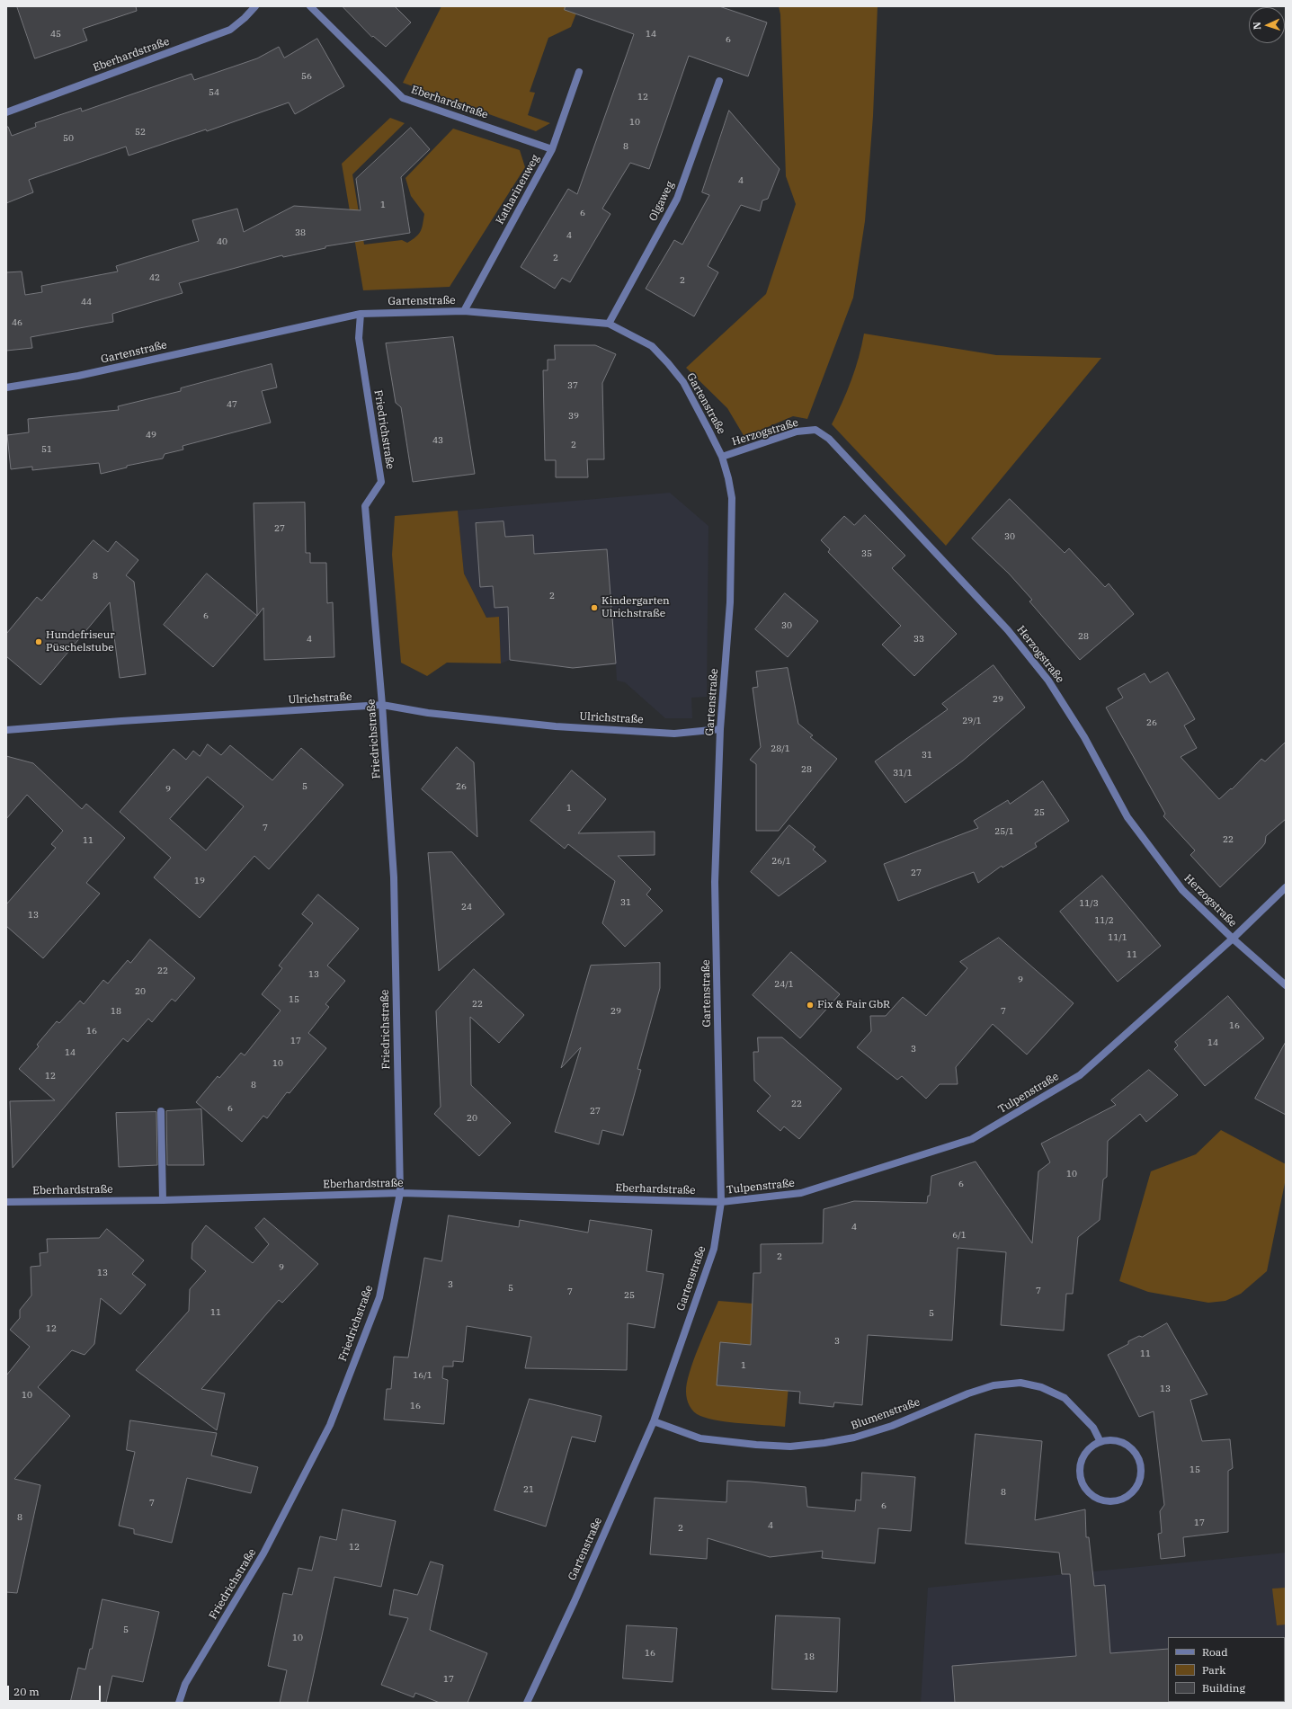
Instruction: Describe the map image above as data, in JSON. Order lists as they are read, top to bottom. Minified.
{"streets":{"street":["Eberhardstraße","Katharinenweg","Olgaweg","Gartenstraße","Friedrichstraße","Herzogstraße","Ulrichstraße","Tulpenstraße","Blumenstraße"]},"crossings":[["Eberhardstraße","Katharinenweg"],["Eberhardstraße","Gartenstraße"],["Eberhardstraße","Friedrichstraße"],["Eberhardstraße","Tulpenstraße"],["Katharinenweg","Gartenstraße"],["Olgaweg","Gartenstraße"],["Gartenstraße","Friedrichstraße"],["Gartenstraße","Herzogstraße"],["Gartenstraße","Ulrichstraße"],["Gartenstraße","Tulpenstraße"],["Gartenstraße","Blumenstraße"],["Friedrichstraße","Ulrichstraße"],["Herzogstraße","Tulpenstraße"]],"places":["Kindergarten Ulrichstraße","Hundefriseur Püschelstube","Fix & Fair GbR"],"house_numbers":["45","14","6","56","54","12","10","52","50","8","4","1","6","38","4","40","2","42","2","44","46","37","47","39","49","43","2","51","27","30","35","8","2","6","30","28","4","33","29","29/1","26","28/1","31","28","31/1","5","26","9","1","25","7","25/1","22","11","26/1","27","19","31","11/3","24","13","11/2","11/1","11","22","13","9","24/1","20","15","22","18","29","7","16","16","17","14","3","14","10","12","8","22","6","27","20","10","6","4","6/1","2","9","13","3","5","7","7","25","11","5","12","3","11","1","16/1","13","10","16","15","21","8","7","6","8","17","4","2","12","5","10","16","18","17"],"legend":["Road","Park","Building"],"scale_bar":"20 m","north":"left"}
